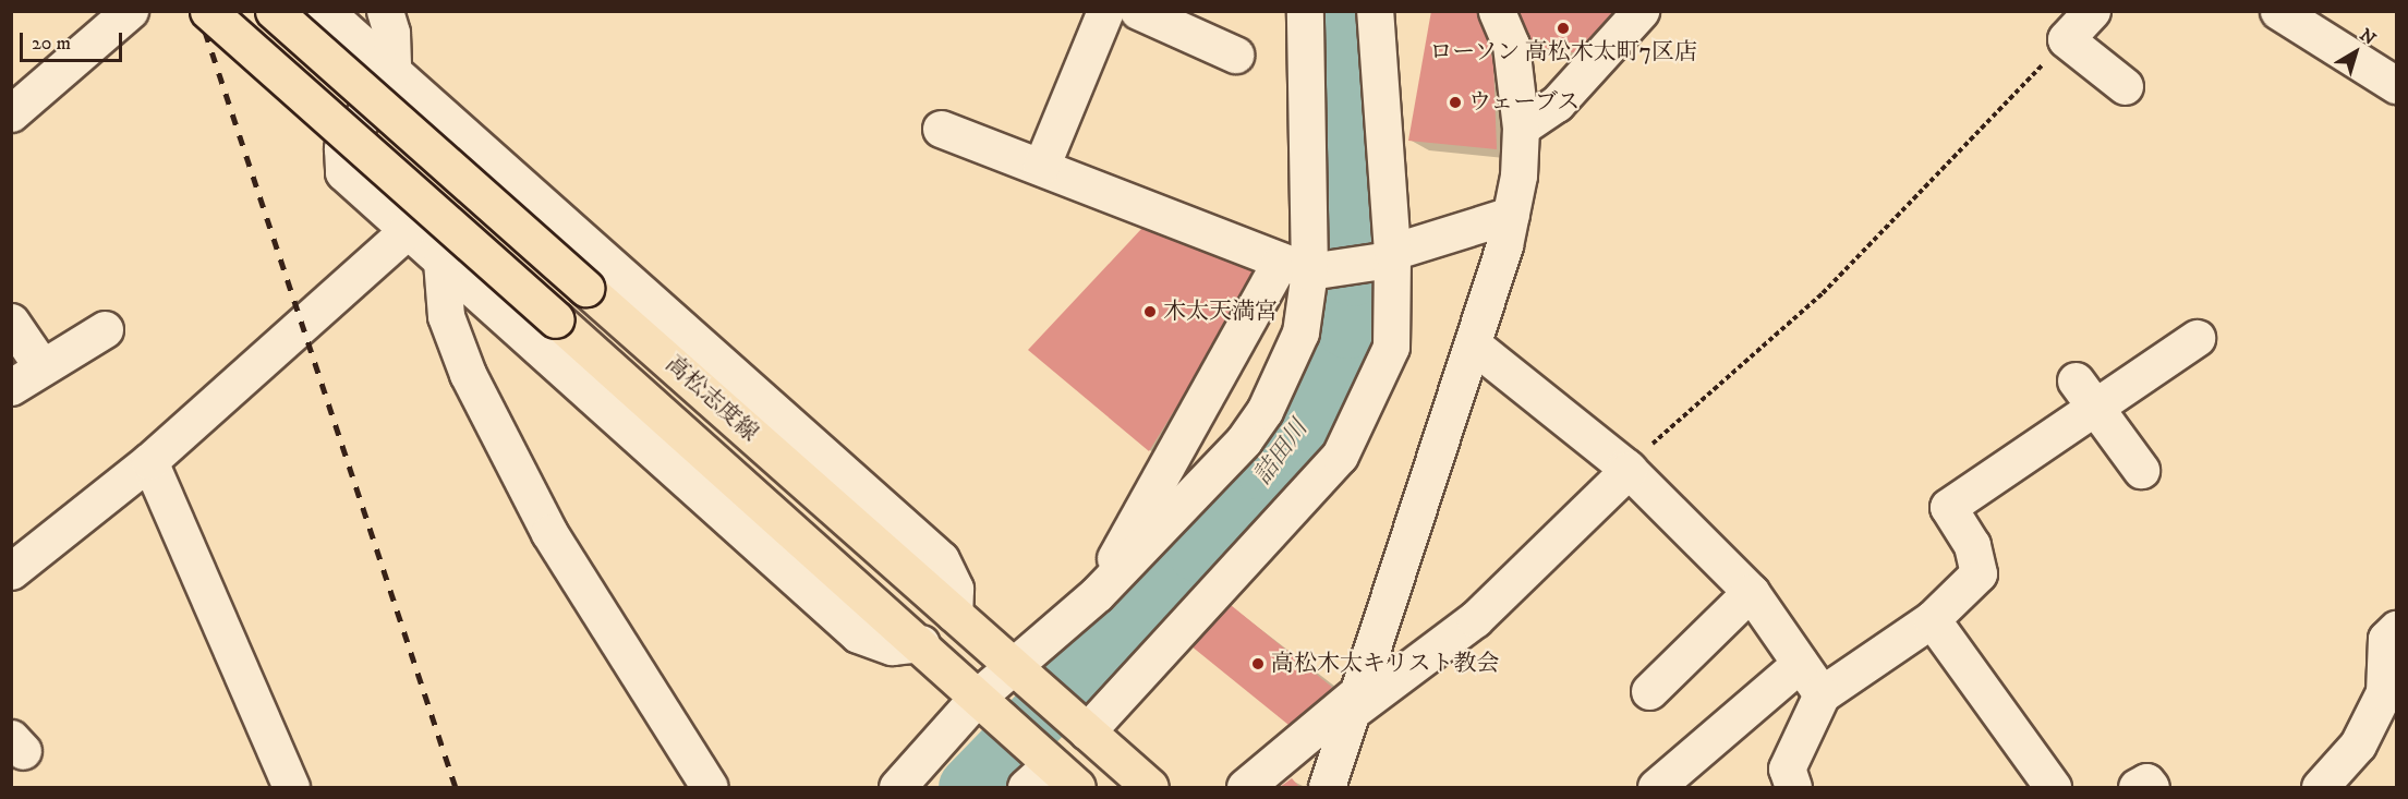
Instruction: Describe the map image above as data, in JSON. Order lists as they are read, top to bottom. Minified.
{"streets":{"main road":["高松志度線"]},"water":["詰田川"],"places":["ローソン 高松木太町7区店","ウェーブス","木太天満宮","高松木太キリスト教会"],"scale_bar":"20 m","north":"top right"}
